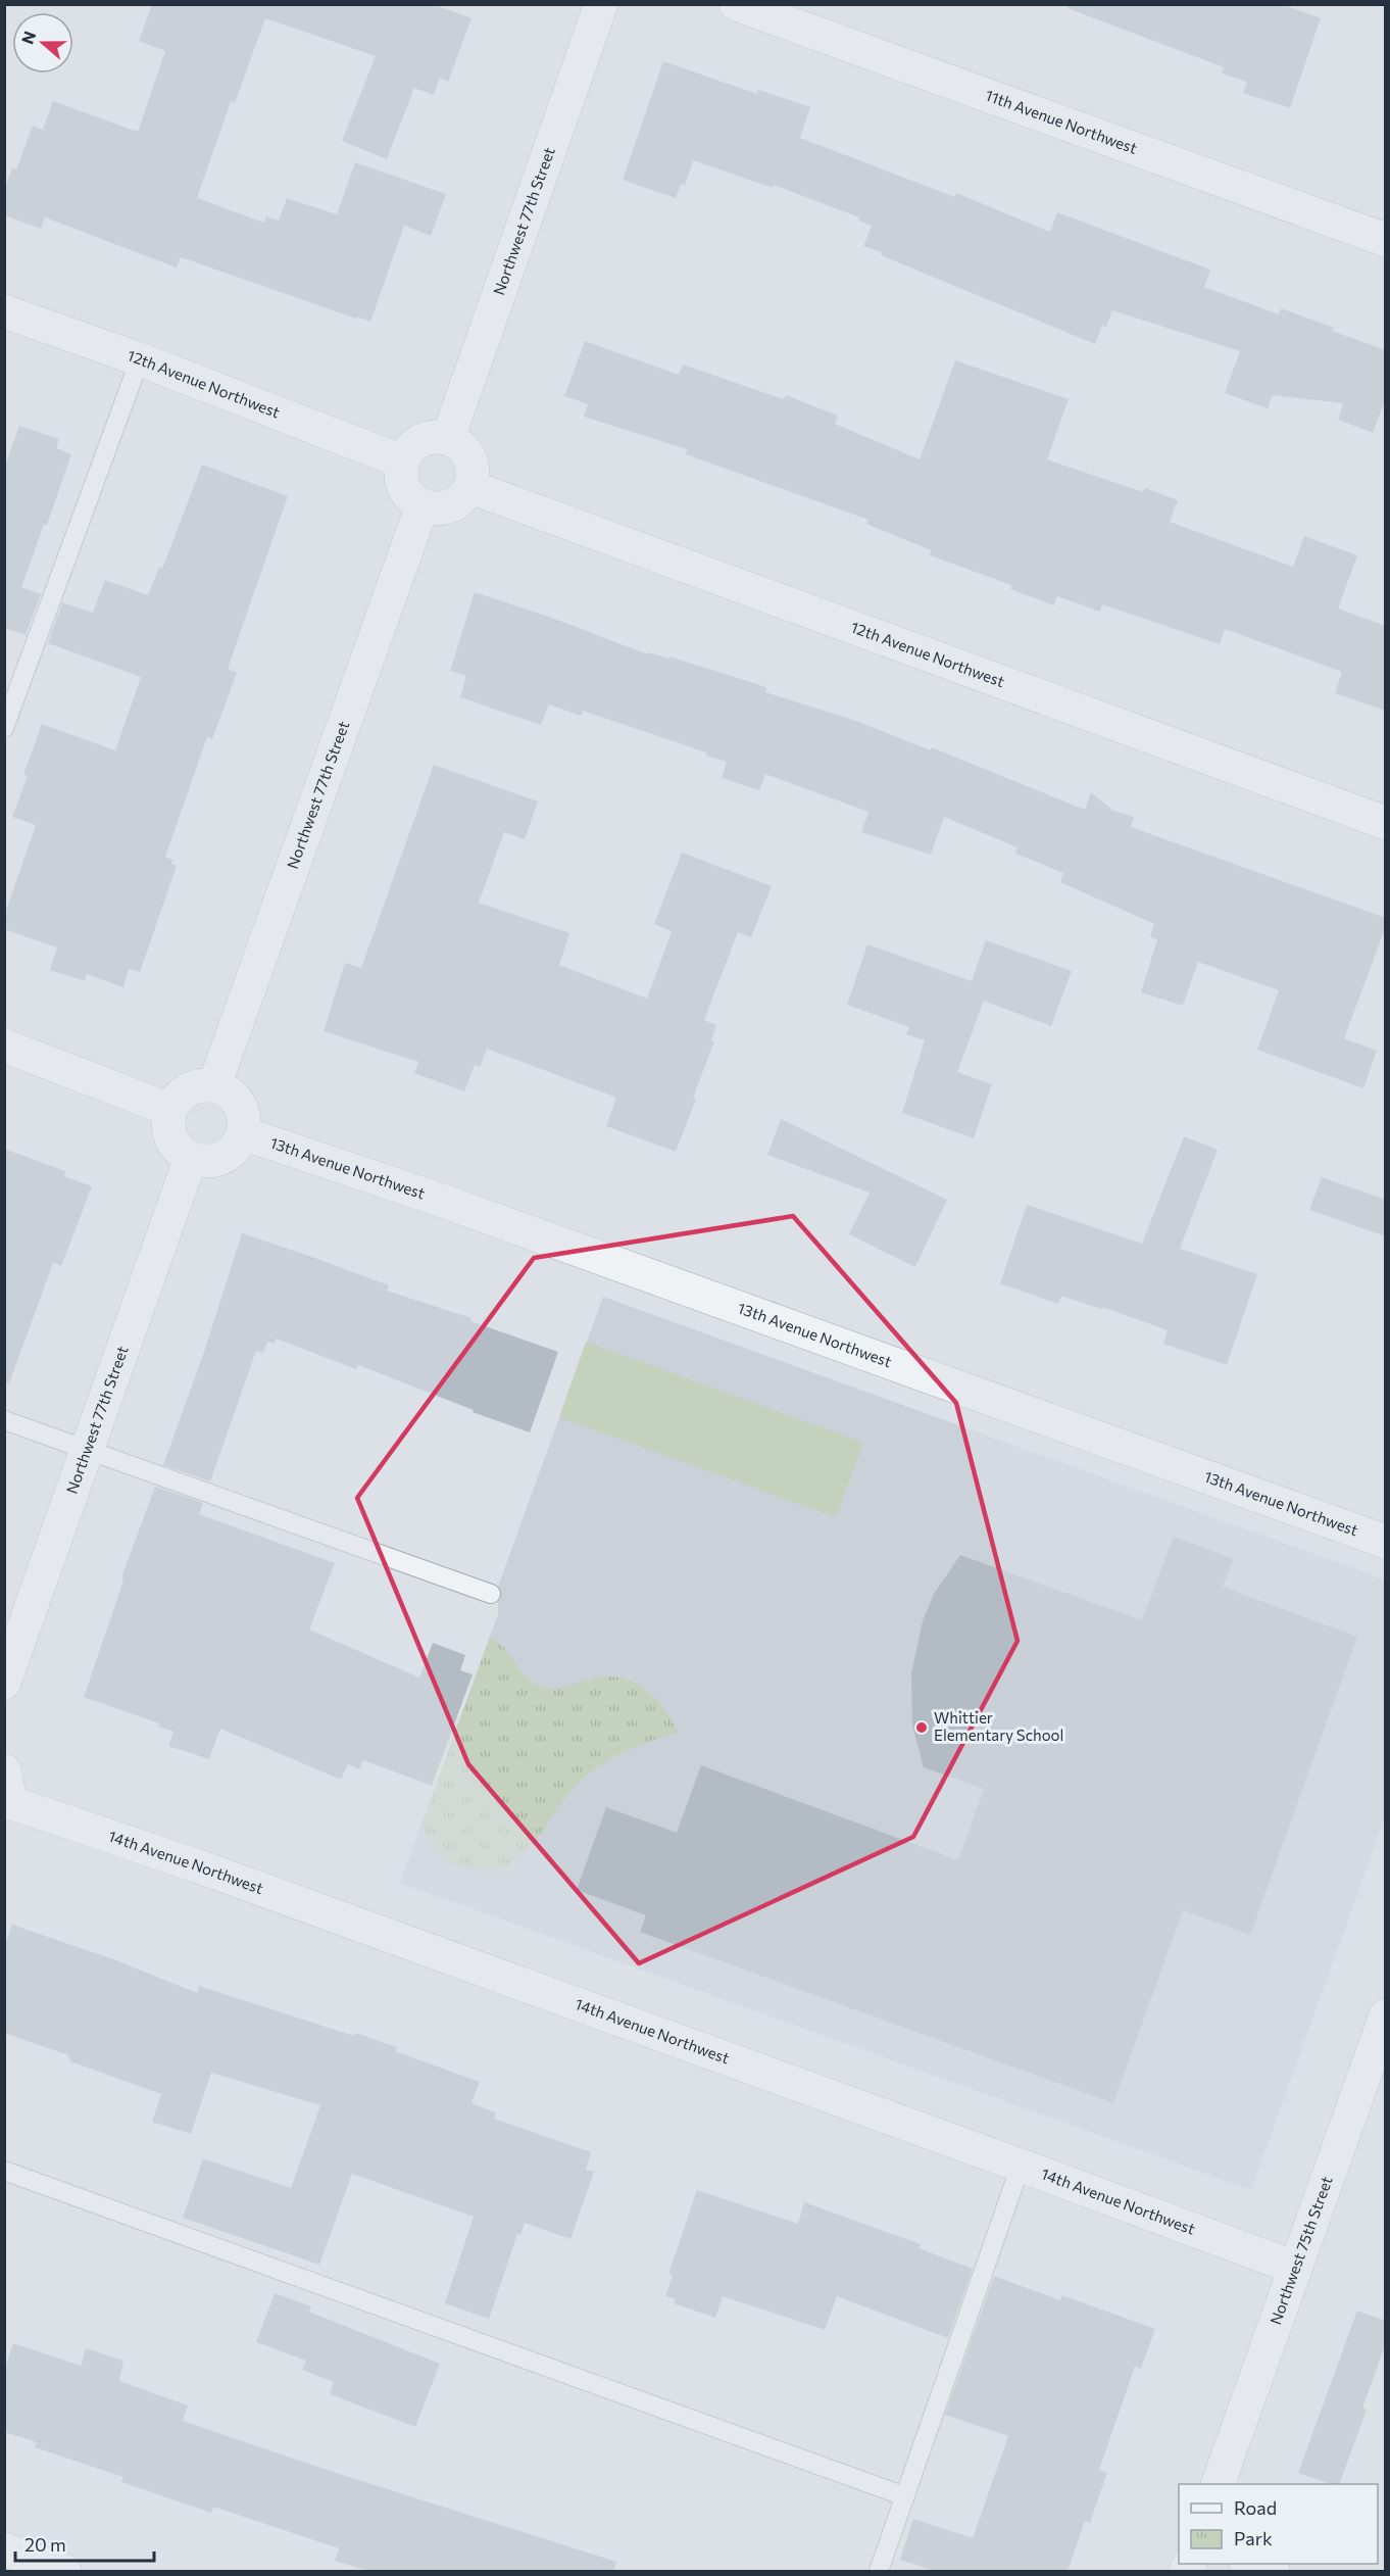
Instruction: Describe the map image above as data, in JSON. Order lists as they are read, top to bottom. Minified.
{"streets":{"street":["11th Avenue Northwest","Northwest 77th Street","12th Avenue Northwest","13th Avenue Northwest","14th Avenue Northwest","Northwest 75th Street"]},"crossings":[["Northwest 77th Street","12th Avenue Northwest"],["Northwest 77th Street","13th Avenue Northwest"],["14th Avenue Northwest","Northwest 75th Street"]],"places":["Whittier Elementary School"],"legend":["Road","Park"],"scale_bar":"20 m","north":"left"}
